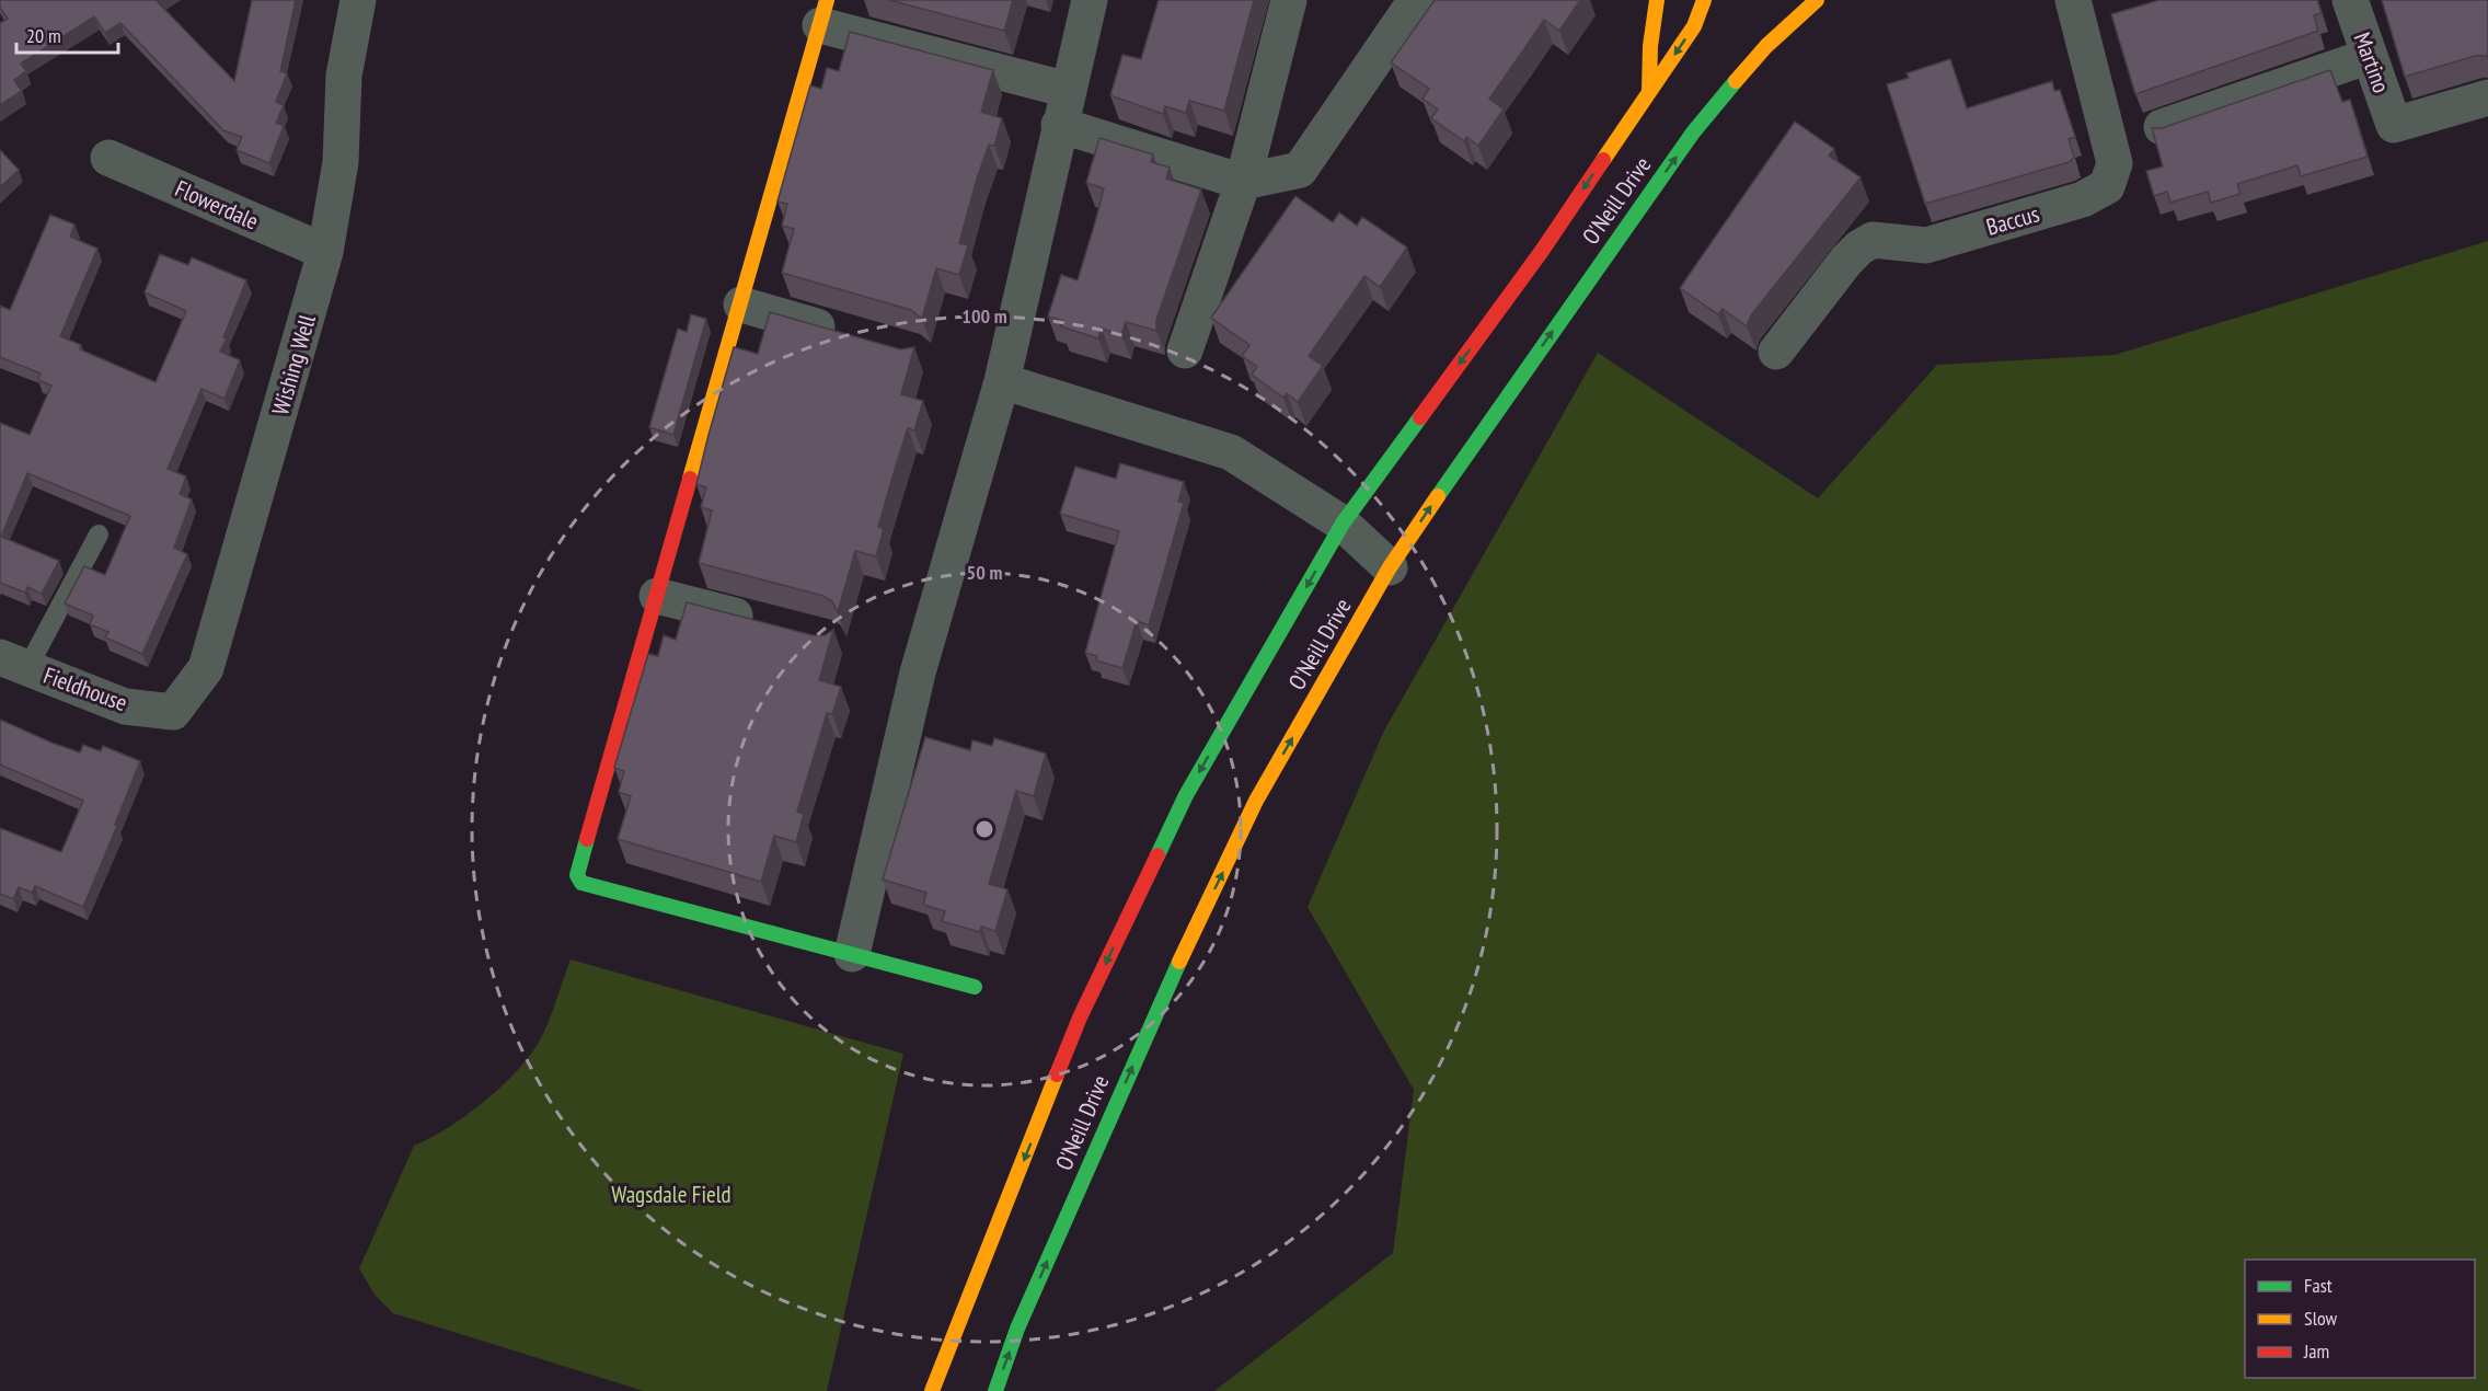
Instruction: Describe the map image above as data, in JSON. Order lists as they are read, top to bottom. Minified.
{"streets":{"main road":["O'Neill Drive"],"street":["Martino","Flowerdale","Baccus","Wishing Well","Fieldhouse"]},"crossings":[["Flowerdale","Wishing Well"],["Wishing Well","Fieldhouse"]],"parks":["Wagsdale Field"],"legend":["Fast","Slow","Jam"],"scale_bar":"20 m","rings":["100 m","50 m"]}
